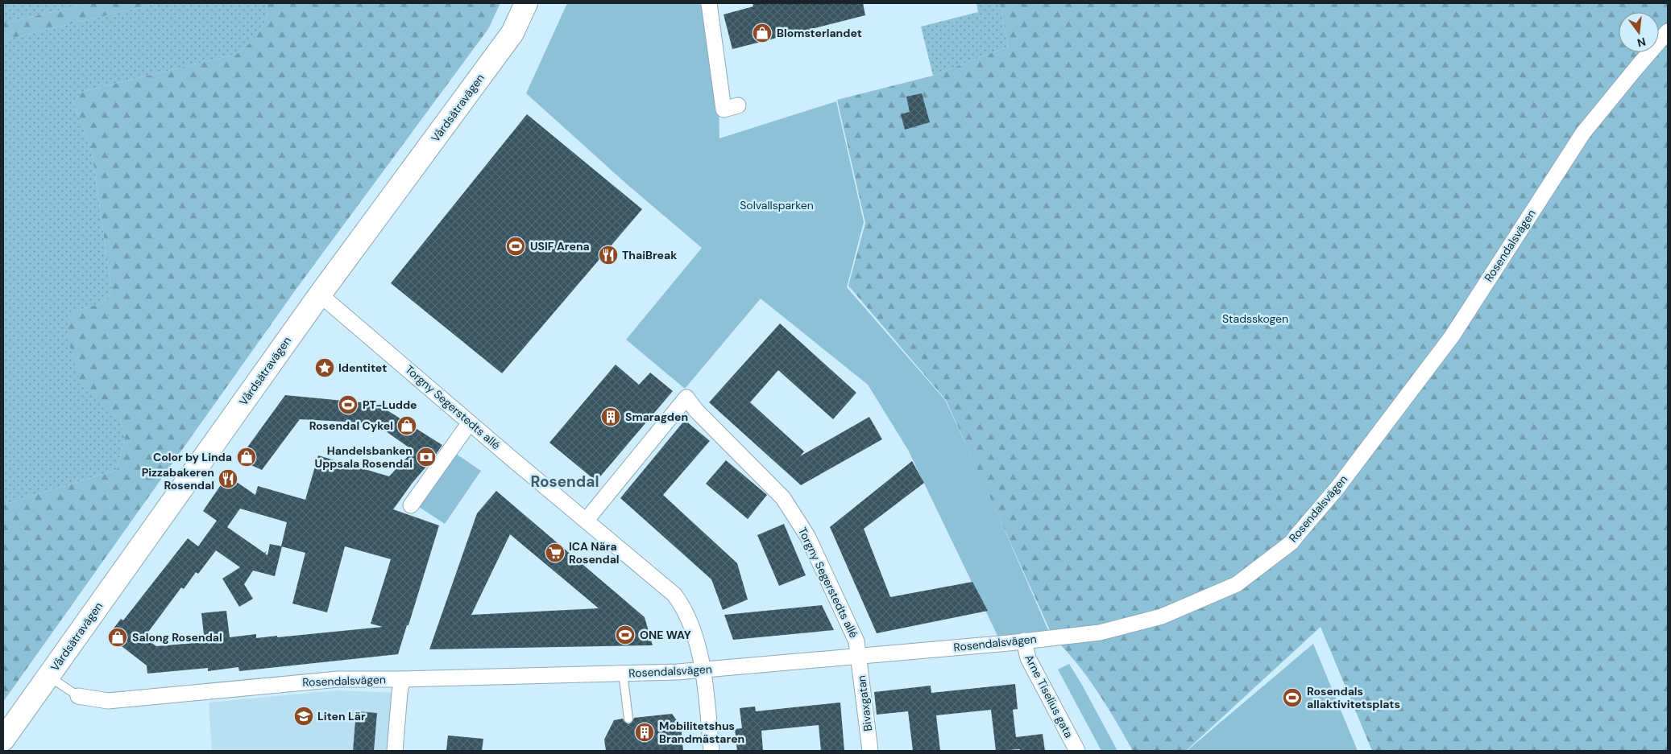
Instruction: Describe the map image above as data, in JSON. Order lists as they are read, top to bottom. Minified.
{"streets":{"main road":["Vårdsätravägen"],"street":["Rosendalsvägen","Torgny Segerstedts allé","Arne Tiselius gata","Bivaxgatan"]},"crossings":[["Vårdsätravägen","Rosendalsvägen"],["Vårdsätravägen","Torgny Segerstedts allé"],["Rosendalsvägen","Torgny Segerstedts allé"],["Rosendalsvägen","Arne Tiselius gata"],["Rosendalsvägen","Bivaxgatan"],["Torgny Segerstedts allé","Bivaxgatan"]],"districts":["Rosendal"],"parks":["Solvallsparken","Stadsskogen"],"places":{"shop":["Blomsterlandet","Rosendal Cykel","Color by Linda","Salong Rosendal"],"sports":["USIF Arena","PT-Ludde","ONE WAY","Rosendals allaktivitetsplats"],"restaurant":["ThaiBreak","Pizzabakeren Rosendal"],"place":["Identitet"],"building":["Smaragden","Mobilitetshus Brandmästaren"],"bank":["Handelsbanken Uppsala Rosendal"],"supermarket":["ICA Nära Rosendal"],"school or university":["Liten Lär"]},"north":"bottom"}
